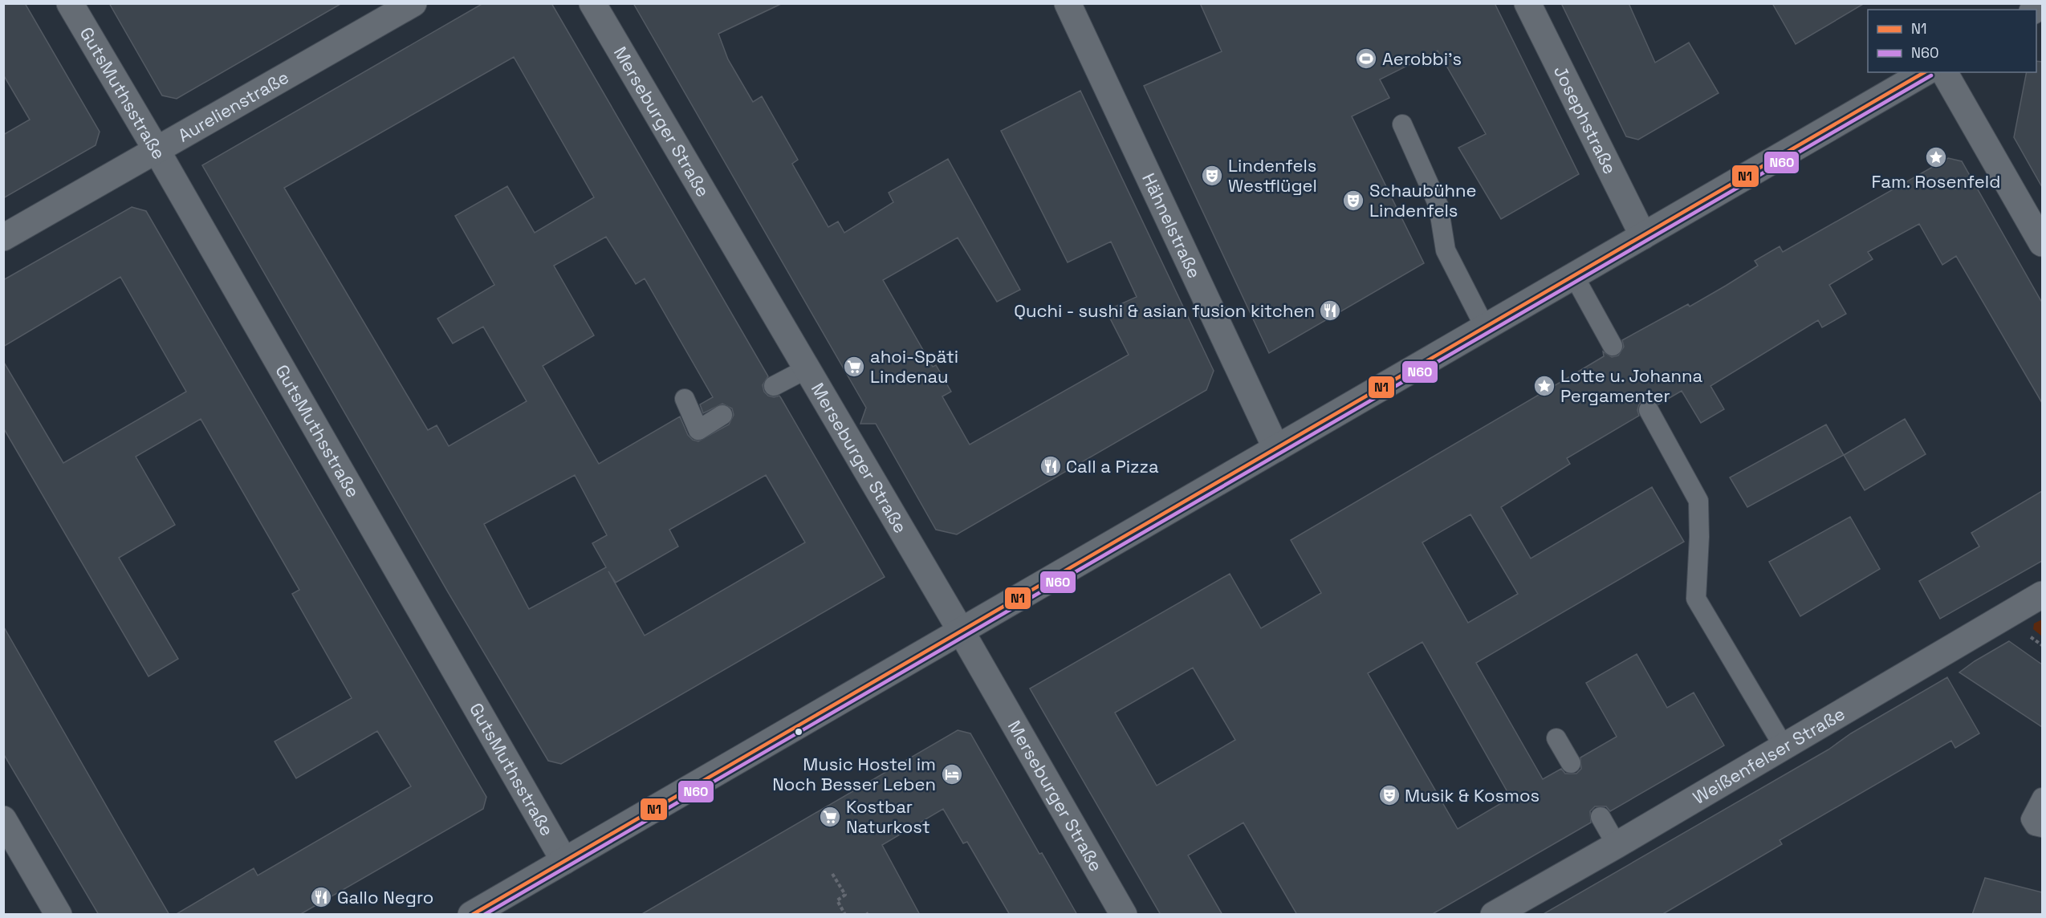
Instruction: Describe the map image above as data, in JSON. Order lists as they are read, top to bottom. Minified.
{"streets":{"street":["GutsMuthsstraße","Aurelienstraße","Josephstraße","Merseburger Straße","Hähnelstraße","Weißenfelser Straße"]},"crossings":[["GutsMuthsstraße","Aurelienstraße"]],"places":{"sports":["Aerobbi's"],"place":["Fam. Rosenfeld","Lotte u. Johanna Pergamenter"],"theatre":["Lindenfels Westflügel","Schaubühne Lindenfels","Musik & Kosmos"],"restaurant":["Quchi - sushi & asian fusion kitchen","Call a Pizza","Gallo Negro"],"supermarket":["ahoi-Späti Lindenau","Kostbar Naturkost"],"hotel":["Music Hostel im Noch Besser Leben"]},"lines":["transit line N1","transit line N60"],"legend":["N1","N60"]}
